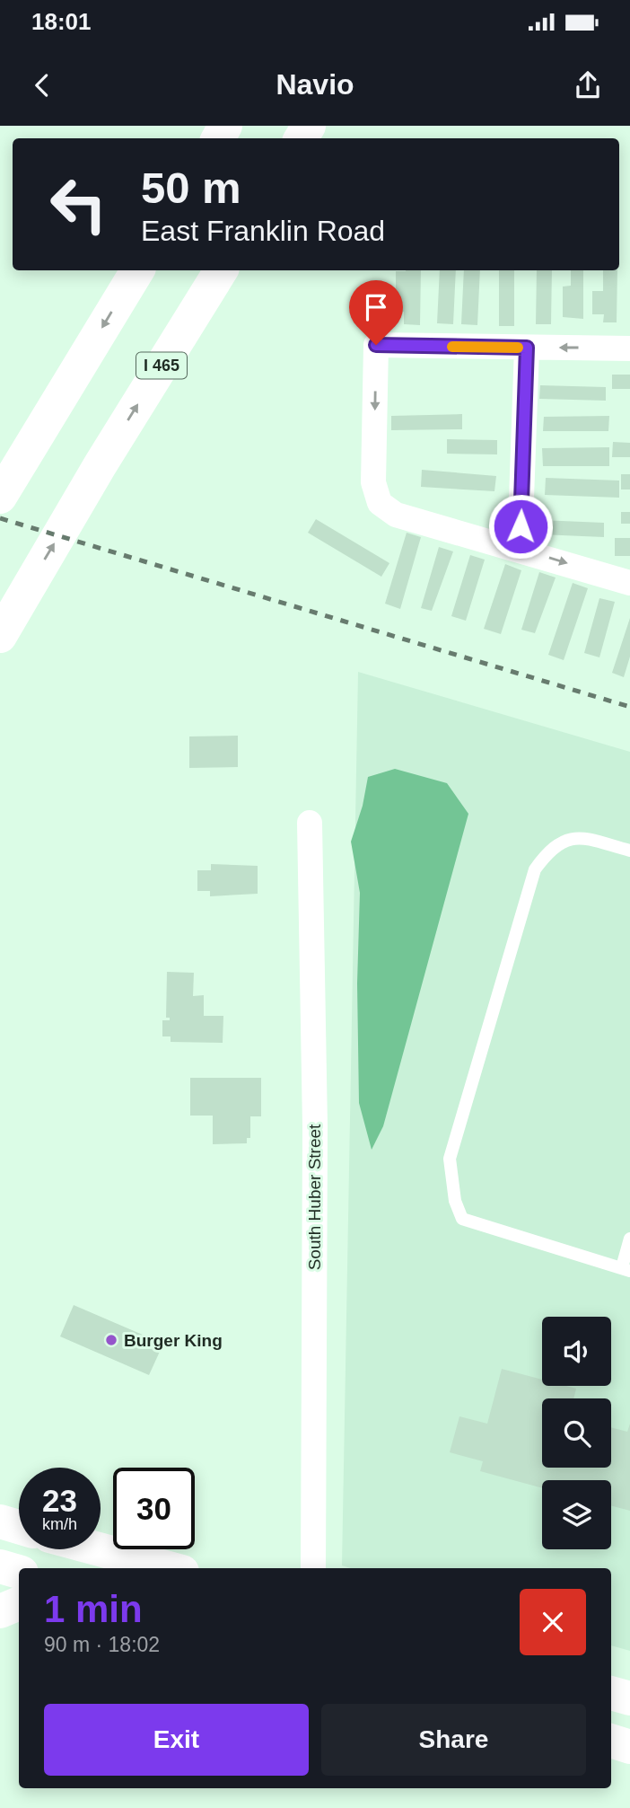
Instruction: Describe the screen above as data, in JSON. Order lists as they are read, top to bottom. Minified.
{"streets":{"main road":["I 465"],"street":["South Huber Street"]},"places":["Burger King"],"page":{"status":"18:01","header":"Navio","turn":["50 m","East Franklin Road"],"speed":"23 km/h","limit":"30","heading":["1 min","90 m · 18:02"],"buttons":["Exit","Share"]}}
